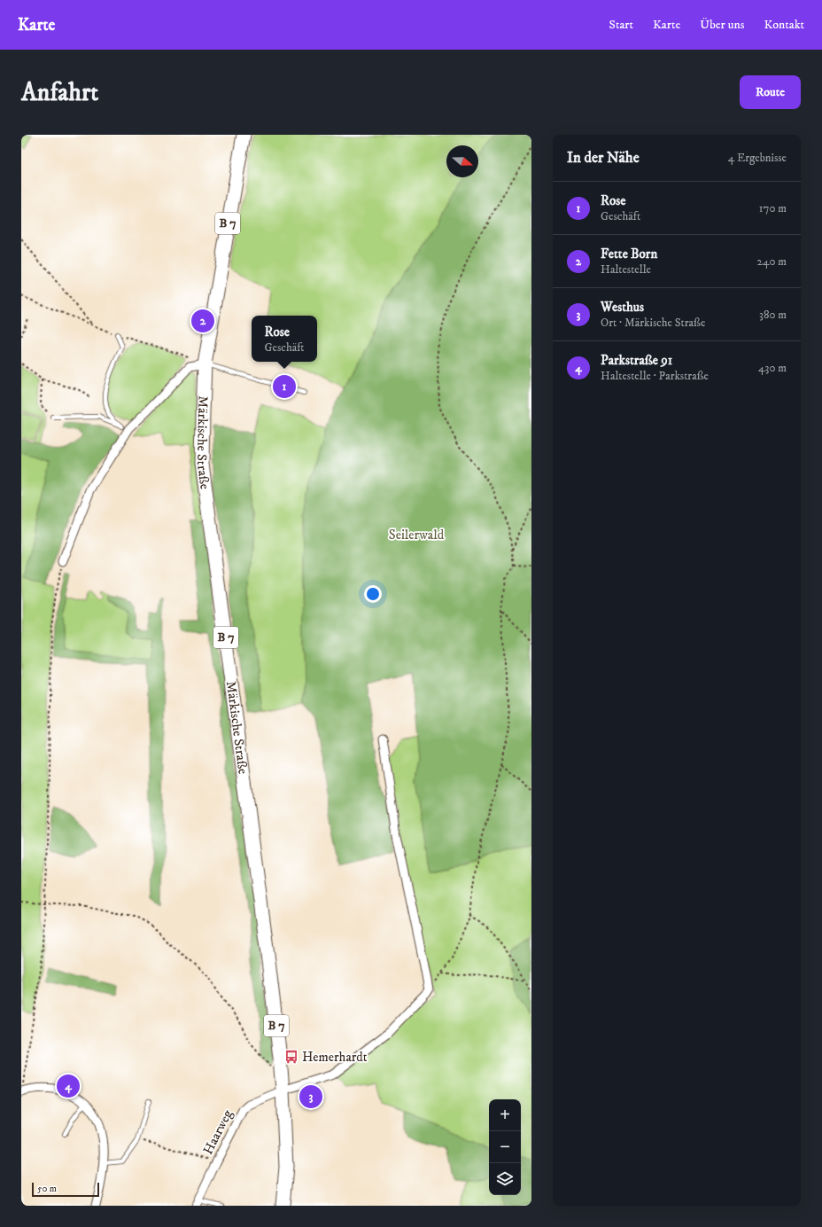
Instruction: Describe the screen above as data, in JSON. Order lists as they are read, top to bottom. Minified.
{"streets":{"main road":["B 7","Märkische Straße"],"street":["Haarweg"]},"crossings":[["Märkische Straße","Haarweg"]],"parks":["Seilerwald"],"places":{"bus stop":["Hemerhardt"]},"scale_bar":"50 m","north":"right","page":{"header":"Karte","nav":["Start","Karte","Über uns","Kontakt"],"buttons":"Route","title":"Anfahrt","heading":["In der Nähe","4 Ergebnisse"],"list":[{"mark":"1","name":"Rose","note":"Geschäft","value":"170 m"},{"mark":"2","name":"Fette Born","note":"Haltestelle","value":"240 m"},{"mark":"3","name":"Westhus","note":"Ort · Märkische Straße","value":"380 m"},{"mark":"4","name":"Parkstraße 91","note":"Haltestelle · Parkstraße","value":"430 m"}],"pins":["2","1","4","3"],"popup":["Rose","Geschäft"],"map_buttons":["+","−"],"scale":"50 m"}}
